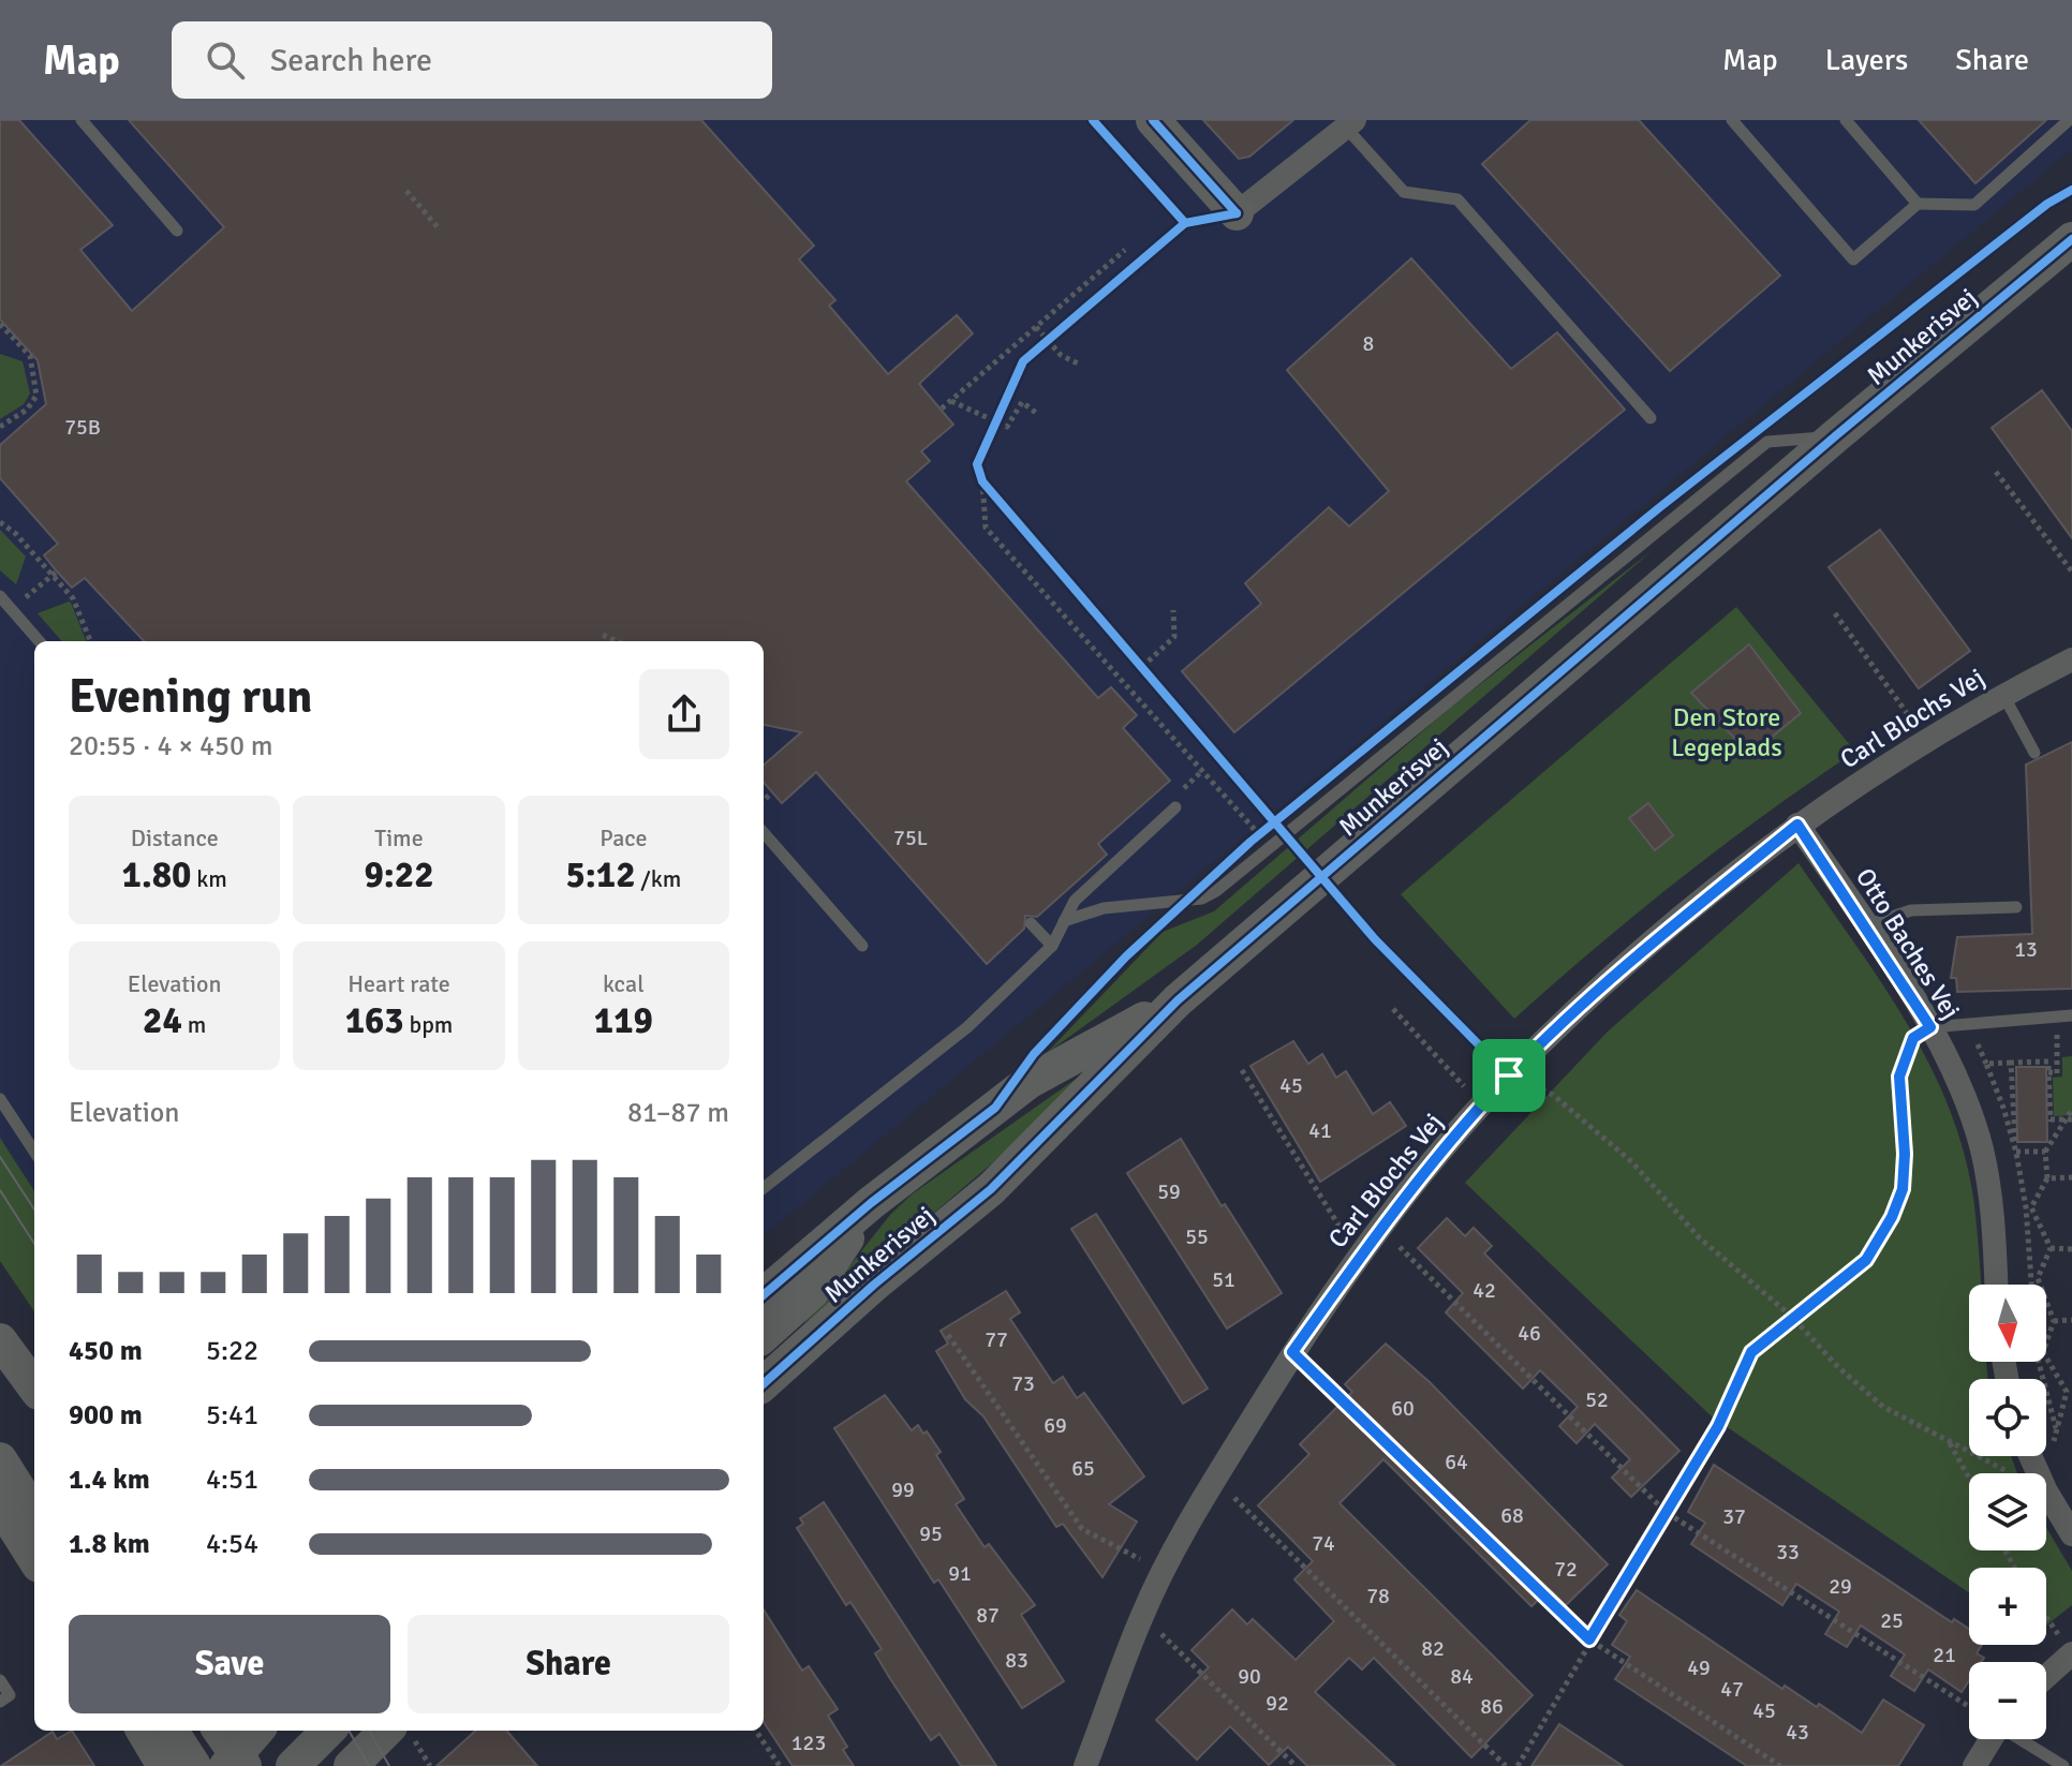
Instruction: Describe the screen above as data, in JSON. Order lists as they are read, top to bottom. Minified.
{"streets":{"main road":["Munkerisvej"],"street":["Carl Blochs Vej","Otto Baches Vej"]},"crossings":[["Carl Blochs Vej","Otto Baches Vej"]],"parks":["Den Store Legeplads"],"house_numbers":["8","75B","75L","13","45","41","59","55","51","42","46","77","73","52","60","69","64","65","99","68","37","95","74","33","72","91","29","78","87","25","82","21","83","49","90","84","47","92","86","45","43","123"],"north":"bottom","page":{"header":"Map","search":"Search here","nav":["Map","Layers","Share"],"heading":["Evening run","20:55 · 4 × 450 m"],"stats":[["Distance","1.80 km"],["Time","9:22"],["Pace","5:12 /km"],["Elevation","24 m"],["Heart rate","163 bpm"],["kcal","119"]],"chart":["Elevation","81–87 m"],"map_buttons":["+","−"],"list":[{"name":"450 m","note":"5:22"},{"name":"900 m","note":"5:41"},{"name":"1.4 km","note":"4:51"},{"name":"1.8 km","note":"4:54"}],"buttons":["Save","Share"]}}
